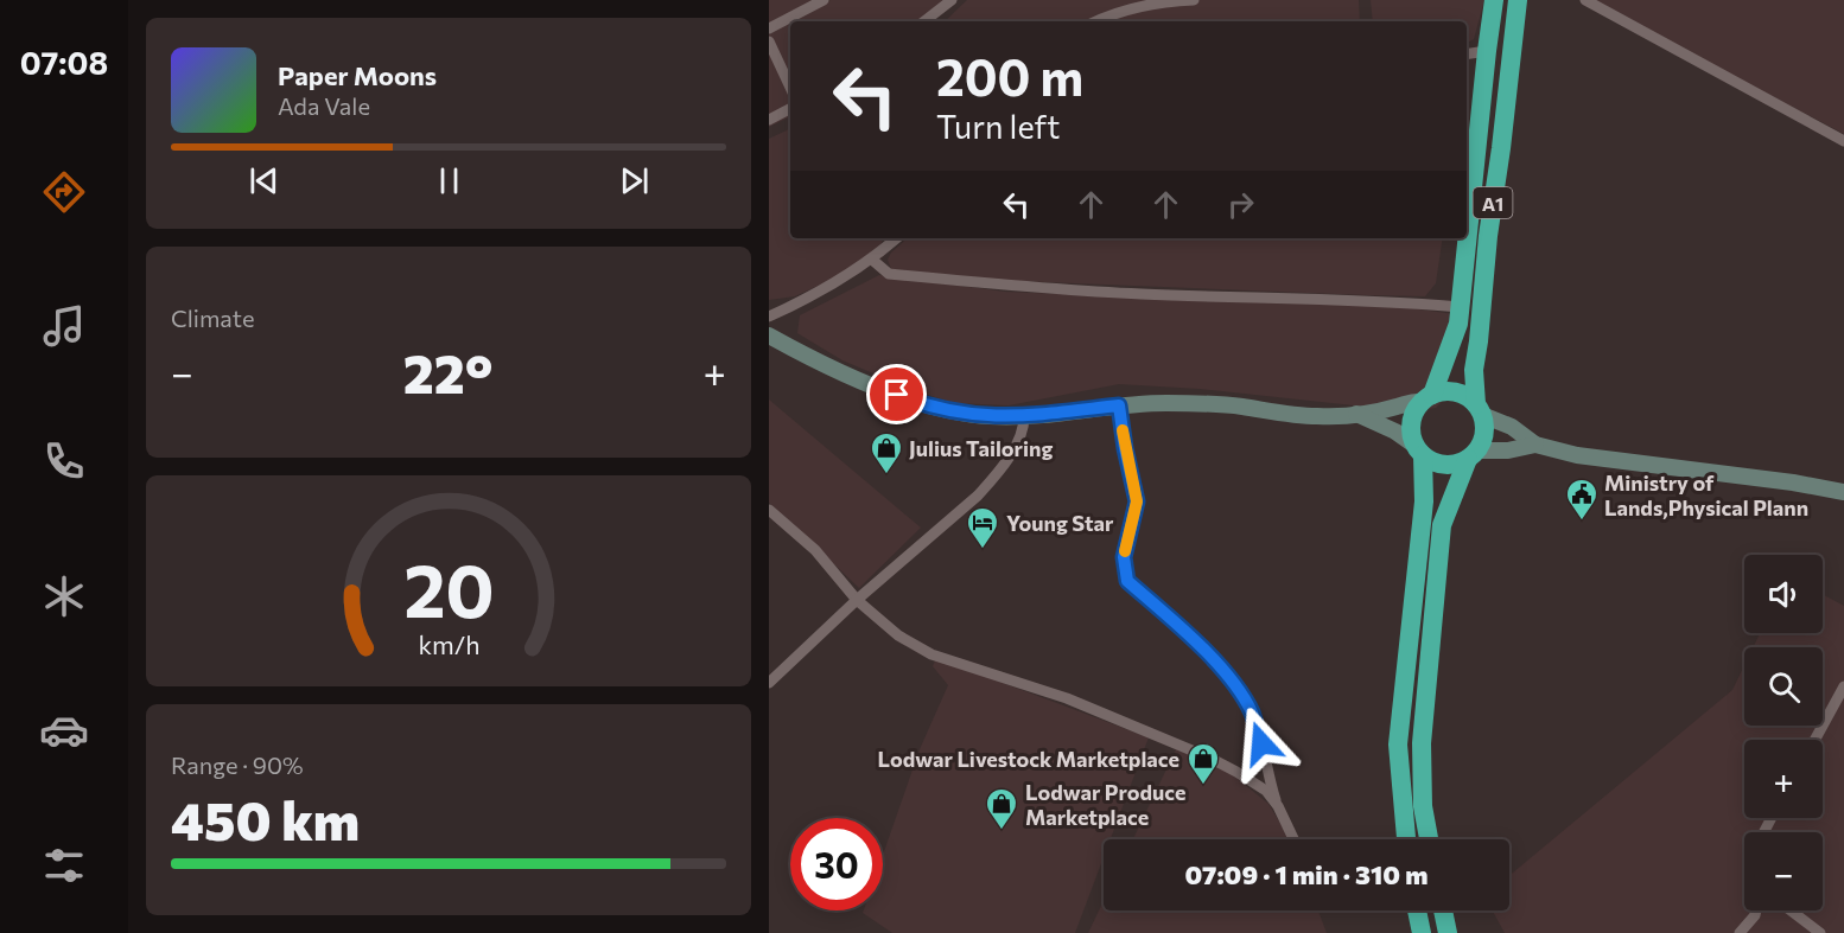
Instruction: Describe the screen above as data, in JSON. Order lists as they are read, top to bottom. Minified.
{"streets":{"highway":["A1"]},"places":{"shop":["Julius Tailoring","Lodwar Livestock Marketplace","Lodwar Produce Marketplace"],"public building":["Ministry of Lands,Physical Plann"],"hotel":["Young Star"]},"page":{"tabs":"07:08","turn":["200 m","Turn left"],"song":["Paper Moons","Ada Vale"],"tile":["Climate",["Range · 90%","450 km"]],"heat":["−","22°","+"],"map_buttons":["+","−"],"limit":"30","trip":"07:09 · 1 min · 310 m","gauge":["20","km/h"]}}
